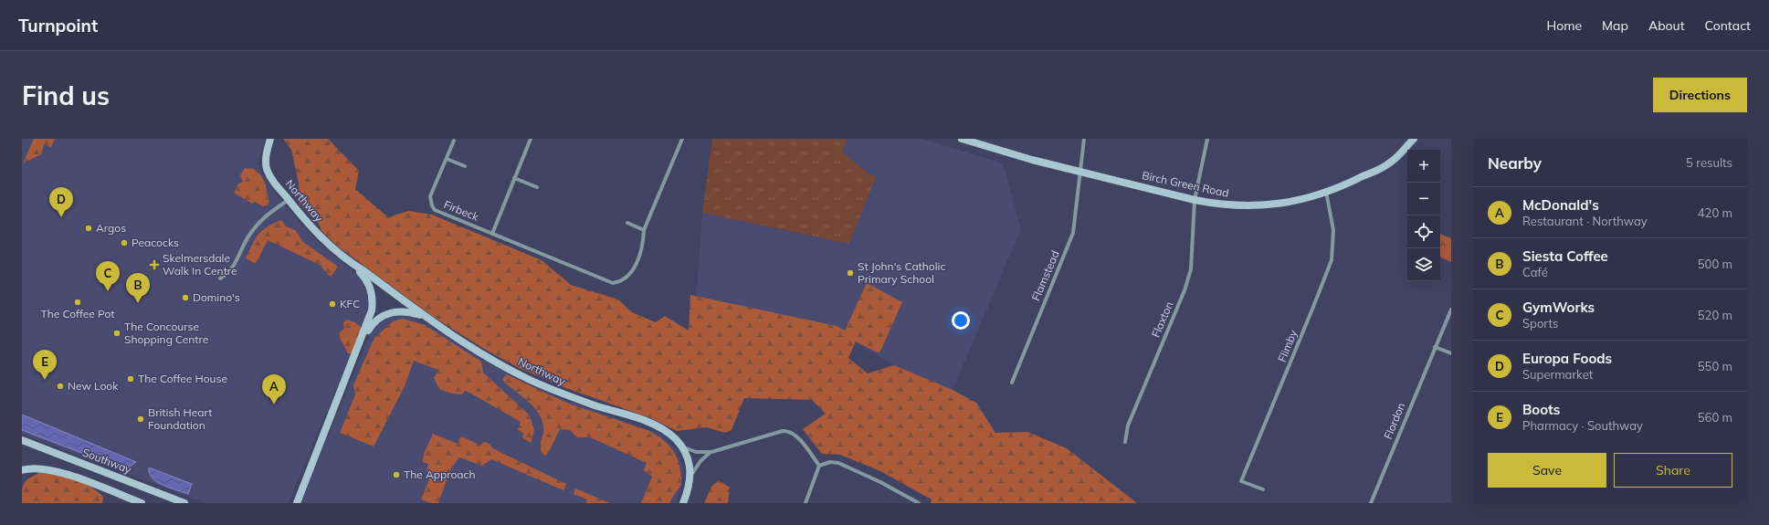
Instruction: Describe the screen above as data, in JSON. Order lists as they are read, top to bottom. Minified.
{"streets":{"street":["Birch Green Road","Northway","Firbeck","Flamstead","Flaxton","Flimby","Flordon","Southway"]},"crossings":[["Birch Green Road","Flamstead"],["Birch Green Road","Flaxton"],["Birch Green Road","Flimby"]],"places":{"other":["Argos","Peacocks","St John's Catholic Primary School","Domino's","The Coffee Pot","KFC","The Concourse Shopping Centre","The Coffee House","New Look","British Heart Foundation","The Approach"],"health":["Skelmersdale Walk In Centre"]},"page":{"header":"Turnpoint","nav":["Home","Map","About","Contact"],"buttons":["Directions",["Save","Share"]],"title":"Find us","heading":["Nearby","5 results"],"map_buttons":["+","−"],"list":[{"mark":"A","name":"McDonald's","note":"Restaurant · Northway","value":"420 m"},{"mark":"B","name":"Siesta Coffee","note":"Café","value":"500 m"},{"mark":"C","name":"GymWorks","note":"Sports","value":"520 m"},{"mark":"D","name":"Europa Foods","note":"Supermarket","value":"550 m"},{"mark":"E","name":"Boots","note":"Pharmacy · Southway","value":"560 m"}],"pins":["D","C","B","E","A"]}}
